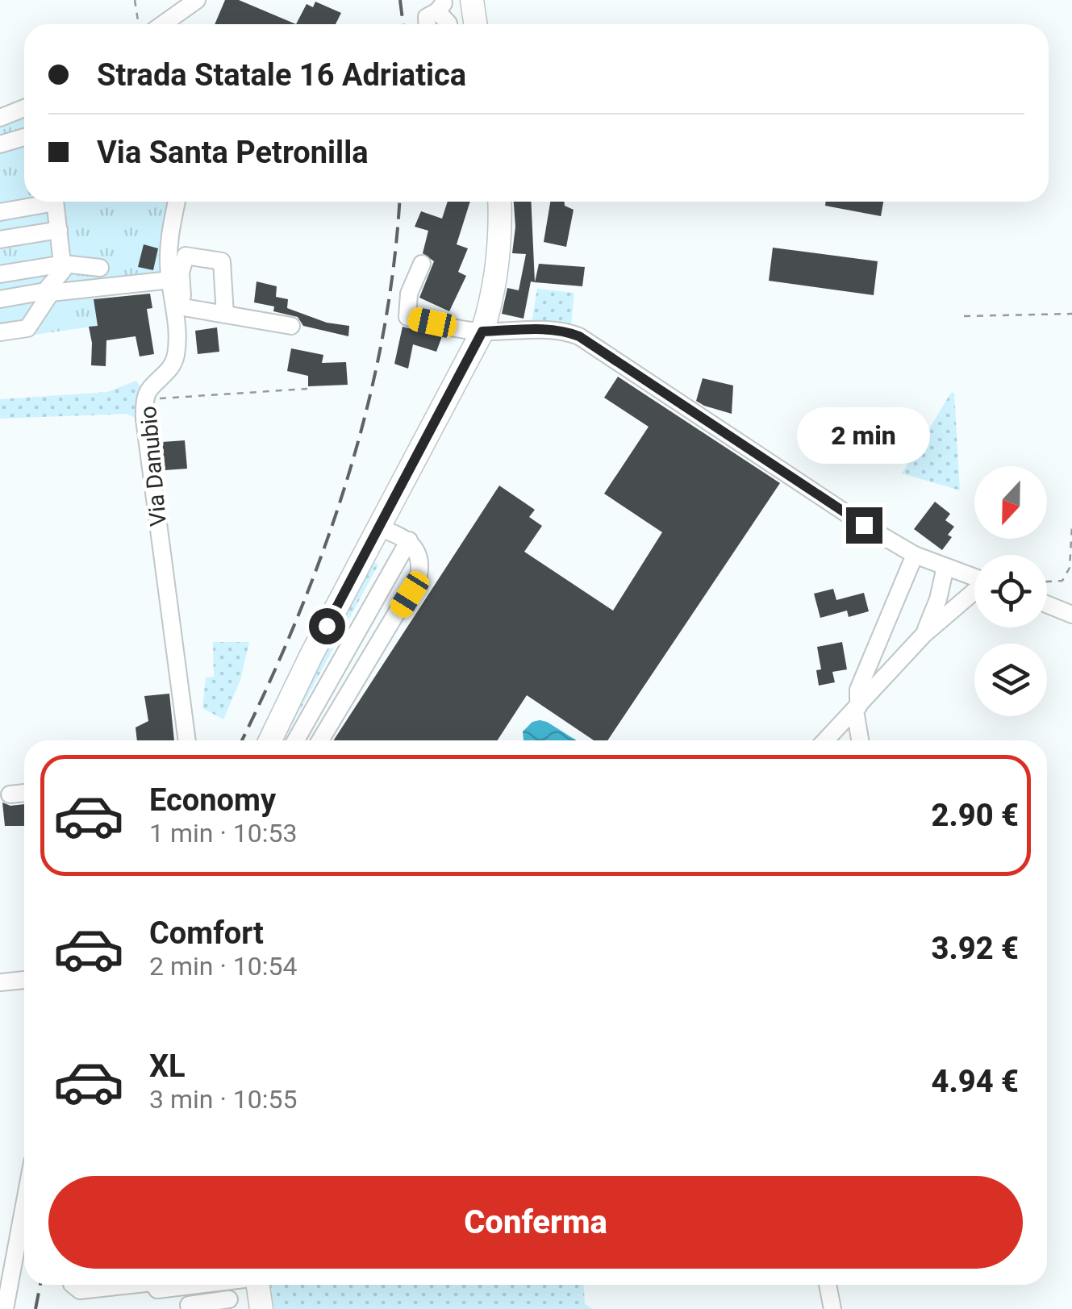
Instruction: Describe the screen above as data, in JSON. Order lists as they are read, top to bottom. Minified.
{"streets":{"street":["Via Danubio"]},"north":"bottom","page":{"banner":["Strada Statale 16 Adriatica","Via Santa Petronilla"],"bubble":"2 min","list":[{"name":"Economy","note":"1 min · 10:53","value":"2.90 €"},{"name":"Comfort","note":"2 min · 10:54","value":"3.92 €"},{"name":"XL","note":"3 min · 10:55","value":"4.94 €"}],"buttons":"Conferma"}}
